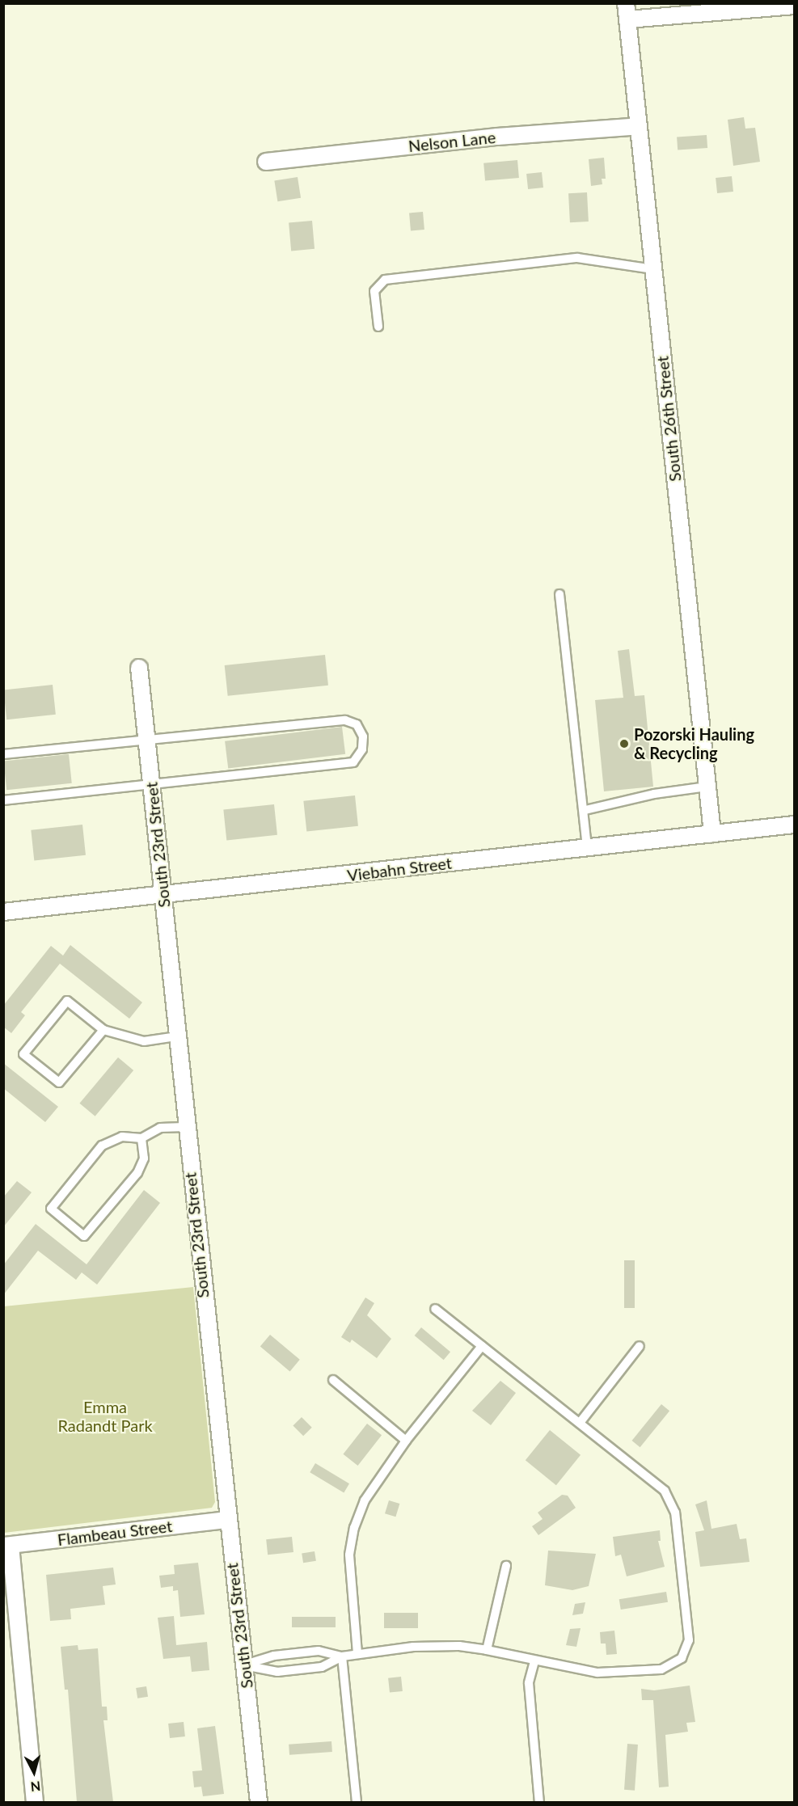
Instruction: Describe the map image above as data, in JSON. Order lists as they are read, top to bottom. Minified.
{"streets":{"street":["Nelson Lane","South 26th Street","South 23rd Street","Viebahn Street","Flambeau Street"]},"crossings":[["Nelson Lane","South 26th Street"],["South 26th Street","Viebahn Street"],["South 23rd Street","Viebahn Street"],["South 23rd Street","Flambeau Street"]],"parks":["Emma Radandt Park"],"places":["Pozorski Hauling & Recycling"],"north":"bottom"}
